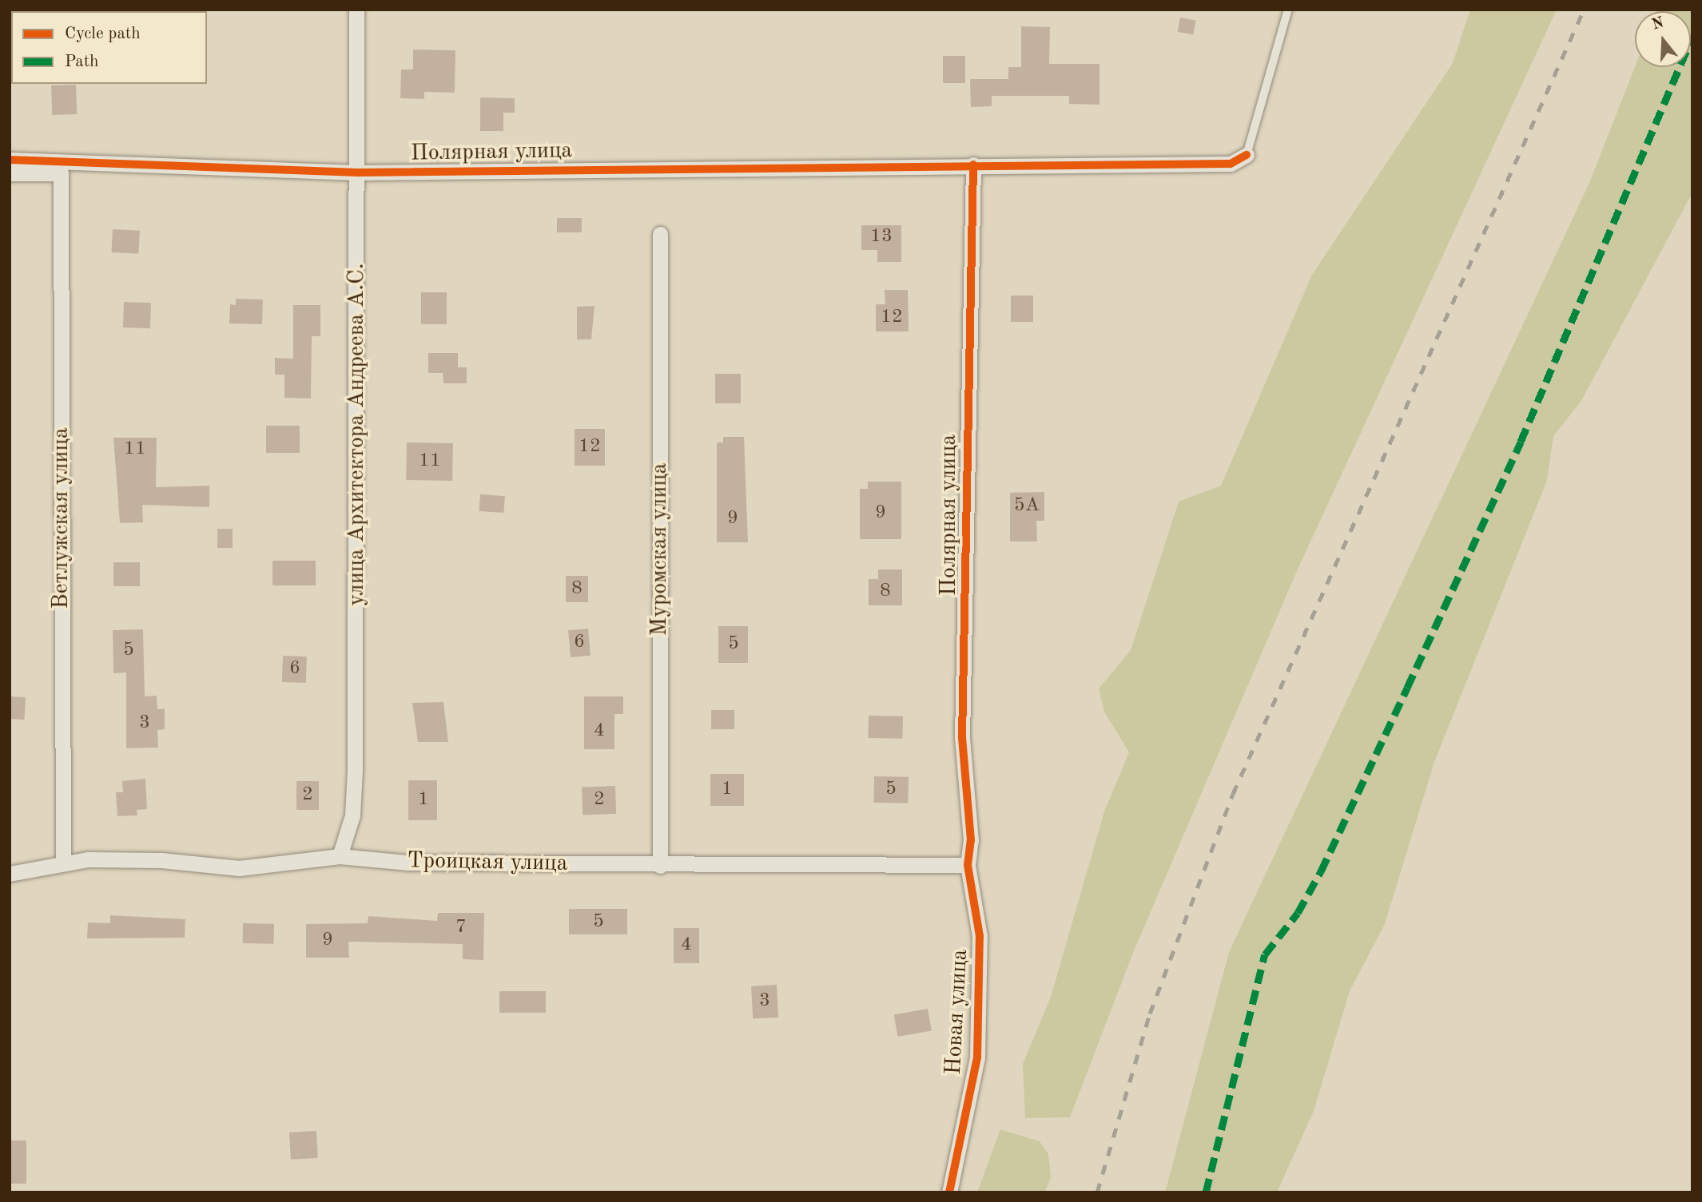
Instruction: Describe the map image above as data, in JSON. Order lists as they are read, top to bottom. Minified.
{"streets":{"street":["Полярная улица","улица Архитектора Андреева А.С.","Ветлужская улица","Муромская улица","Троицкая улица","Новая улица"]},"crossings":[["Полярная улица","улица Архитектора Андреева А.С."],["Полярная улица","Троицкая улица"],["Полярная улица","Новая улица"],["улица Архитектора Андреева А.С.","Троицкая улица"],["Ветлужская улица","Троицкая улица"],["Муромская улица","Троицкая улица"],["Троицкая улица","Новая улица"]],"house_numbers":["13","12","12","11","11","5А","9","9","8","8","6","5","5","6","3","4","1","5","2","1","2","5","7","9","4","3"],"legend":["Cycle path","Path"],"north":"top"}
